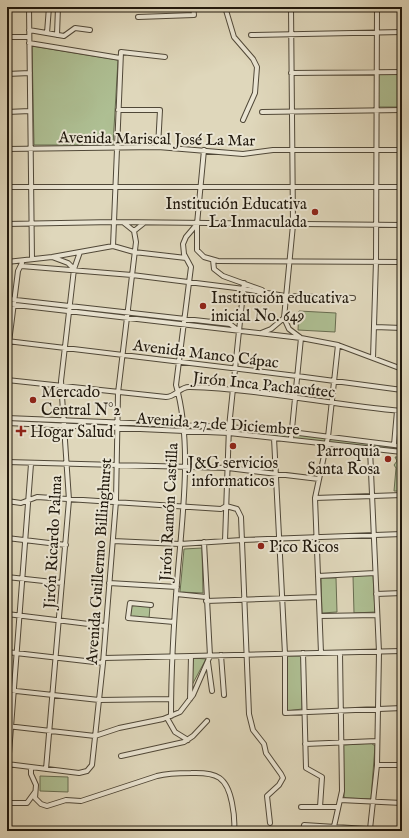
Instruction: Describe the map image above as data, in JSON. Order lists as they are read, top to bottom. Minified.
{"streets":{"street":["Avenida Mariscal José La Mar","Avenida Manco Cápac","Jirón Inca Pachacútec","Avenida 27 de Diciembre","Jirón Ramón Castilla","Jirón Ricardo Palma","Avenida Guillermo Billinghurst"]},"crossings":[["Avenida Manco Cápac","Jirón Ramón Castilla"],["Avenida Manco Cápac","Jirón Ricardo Palma"],["Avenida Manco Cápac","Avenida Guillermo Billinghurst"],["Jirón Inca Pachacútec","Jirón Ramón Castilla"],["Jirón Inca Pachacútec","Jirón Ricardo Palma"],["Jirón Inca Pachacútec","Avenida Guillermo Billinghurst"],["Avenida 27 de Diciembre","Jirón Ramón Castilla"],["Avenida 27 de Diciembre","Jirón Ricardo Palma"],["Avenida 27 de Diciembre","Avenida Guillermo Billinghurst"],["Jirón Ricardo Palma","Avenida Guillermo Billinghurst"]],"places":{"other":["Institución Educativa La Inmaculada","Institución educativa inicial No. 649","Mercado Central N°2","J&G servicios informaticos","Parroquia Santa Rosa","Pico Ricos"],"health":["Hogar Salud"]}}
